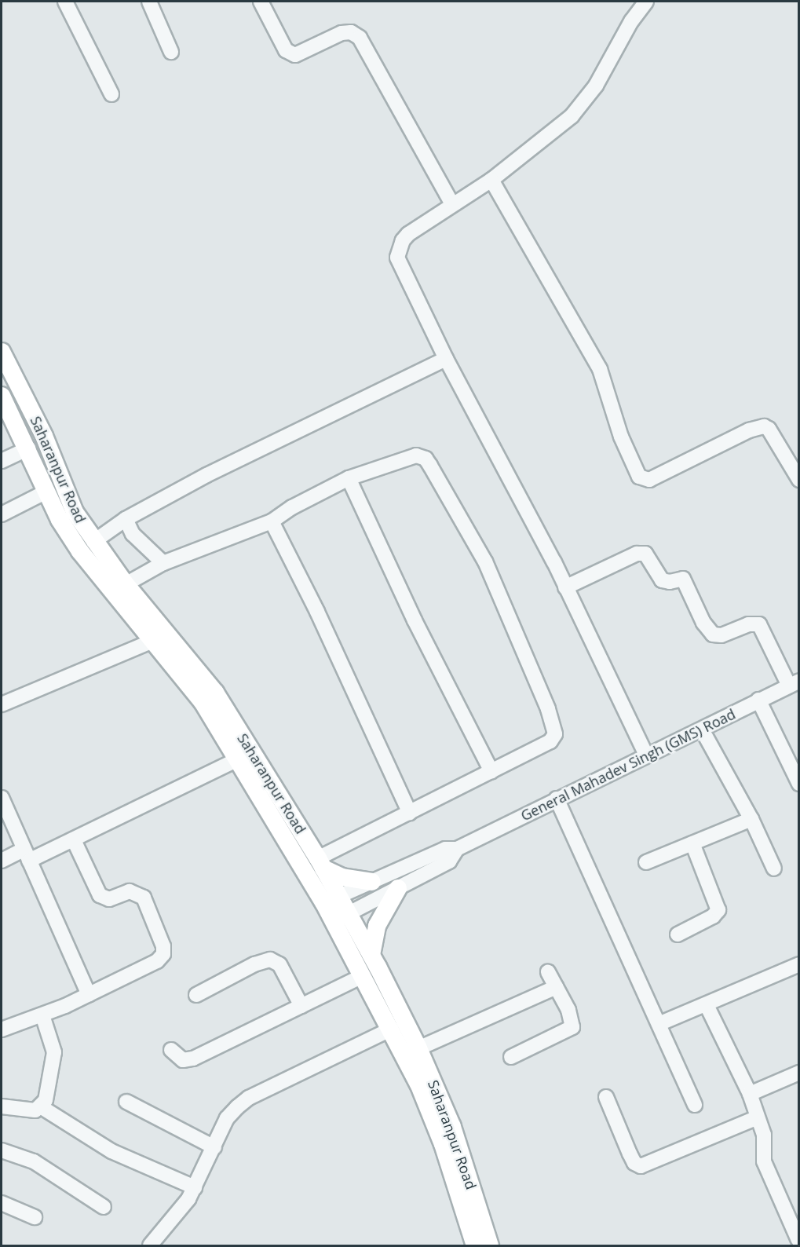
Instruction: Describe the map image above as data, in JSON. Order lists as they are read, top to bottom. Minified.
{"streets":{"main road":["Saharanpur Road"],"street":["General Mahadev Singh (GMS) Road"]},"crossings":[["Saharanpur Road","General Mahadev Singh (GMS) Road"]]}
